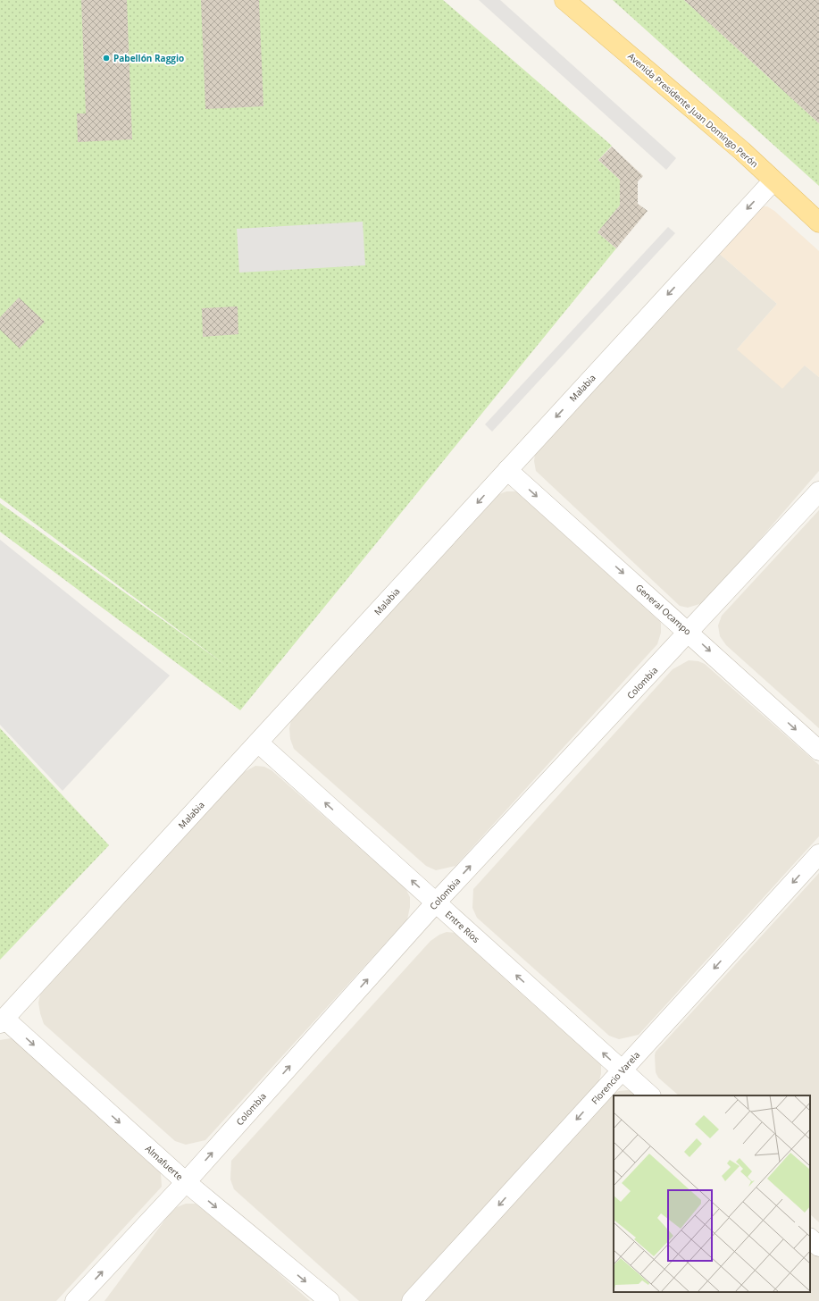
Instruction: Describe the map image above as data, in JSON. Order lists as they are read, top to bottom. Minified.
{"streets":{"main road":["Avenida Presidente Juan Domingo Perón"],"street":["Malabia","General Ocampo","Colombia","Entre Ríos","Florencio Varela","Almafuerte"]},"crossings":[["Avenida Presidente Juan Domingo Perón","Malabia"],["Malabia","General Ocampo"],["Malabia","Entre Ríos"],["Malabia","Almafuerte"],["General Ocampo","Colombia"],["Colombia","Entre Ríos"],["Colombia","Almafuerte"],["Entre Ríos","Florencio Varela"]],"one_way":["Malabia","General Ocampo","Colombia","Entre Ríos","Florencio Varela","Almafuerte"],"places":["Pabellón Raggio"]}
